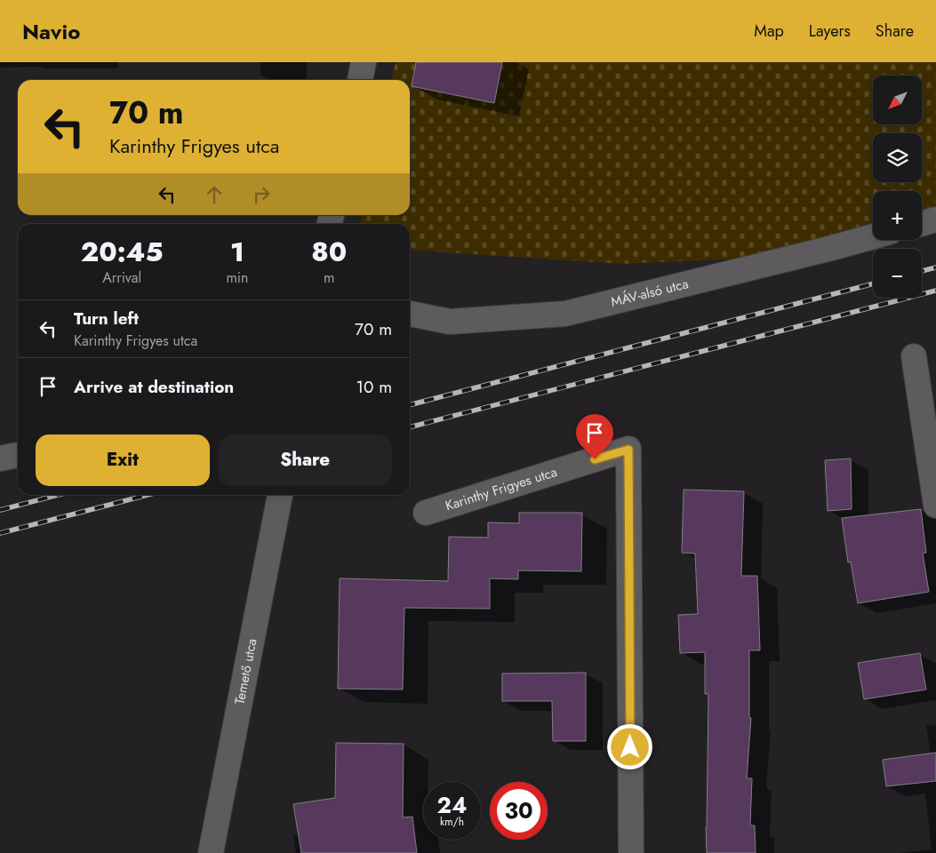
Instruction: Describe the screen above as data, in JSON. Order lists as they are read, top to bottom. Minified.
{"streets":{"street":["MÁV-alsó utca","Karinthy Frigyes utca","Temető utca"]},"north":"bottom left","page":{"header":"Navio","nav":["Map","Layers","Share"],"map_buttons":["+","−"],"turn":["70 m","Karinthy Frigyes utca"],"eta":["20:45","Arrival","1","min","80","m"],"list":[{"name":"Turn left","note":"Karinthy Frigyes utca","value":"70 m"},{"name":"Arrive at destination","value":"10 m"}],"buttons":["Exit","Share"],"speed":"24 km/h","limit":"30"}}
